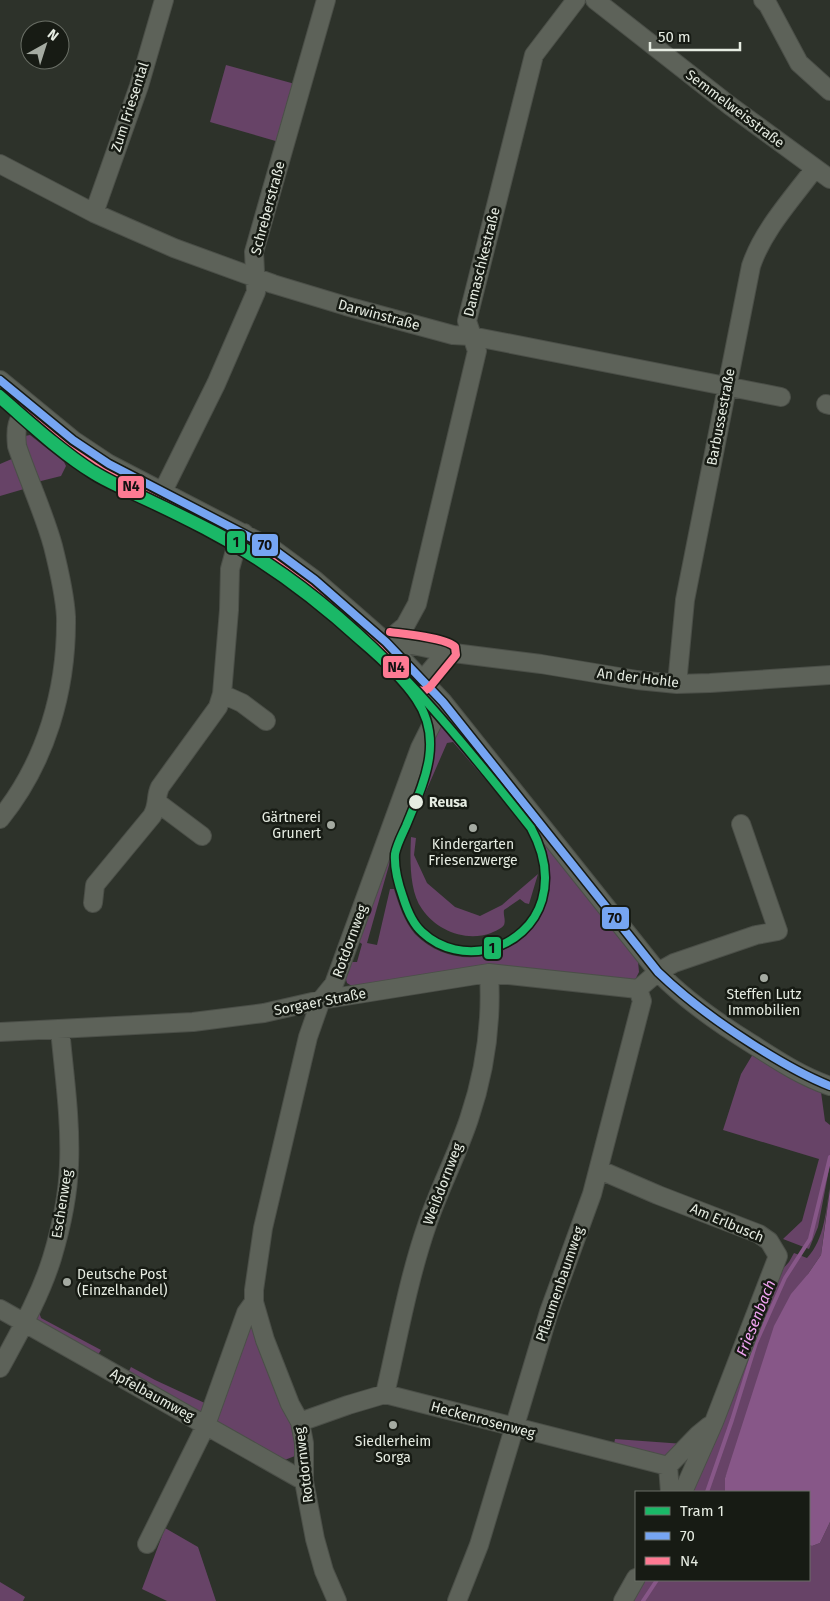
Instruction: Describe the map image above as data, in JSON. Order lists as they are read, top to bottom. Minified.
{"streets":{"street":["Zum Friesental","Semmelweisstraße","Schreberstraße","Damaschkestraße","Darwinstraße","Barbussestraße","An der Hohle","Rotdornweg","Sorgaer Straße","Weißdornweg","Eschenweg","Am Erlbusch","Pflaumenbaumweg","Apfelbaumweg","Heckenrosenweg"]},"crossings":[["Zum Friesental","Darwinstraße"],["Semmelweisstraße","Barbussestraße"],["Schreberstraße","Darwinstraße"],["Damaschkestraße","Darwinstraße"],["Damaschkestraße","An der Hohle"],["Darwinstraße","Barbussestraße"],["Barbussestraße","An der Hohle"],["Rotdornweg","Sorgaer Straße"],["Rotdornweg","Apfelbaumweg"],["Sorgaer Straße","Weißdornweg"],["Sorgaer Straße","Eschenweg"],["Sorgaer Straße","Pflaumenbaumweg"],["Weißdornweg","Heckenrosenweg"],["Eschenweg","Apfelbaumweg"],["Am Erlbusch","Pflaumenbaumweg"],["Pflaumenbaumweg","Heckenrosenweg"]],"water":["Friesenbach"],"places":["Reusa","Gärtnerei Grunert","Kindergarten Friesenzwerge","Steffen Lutz Immobilien","Deutsche Post (Einzelhandel)","Siedlerheim Sorga"],"lines":["transit line 70","transit line N4","tram line 1"],"legend":["Tram 1","70","N4"],"scale_bar":"50 m","north":"top right"}
